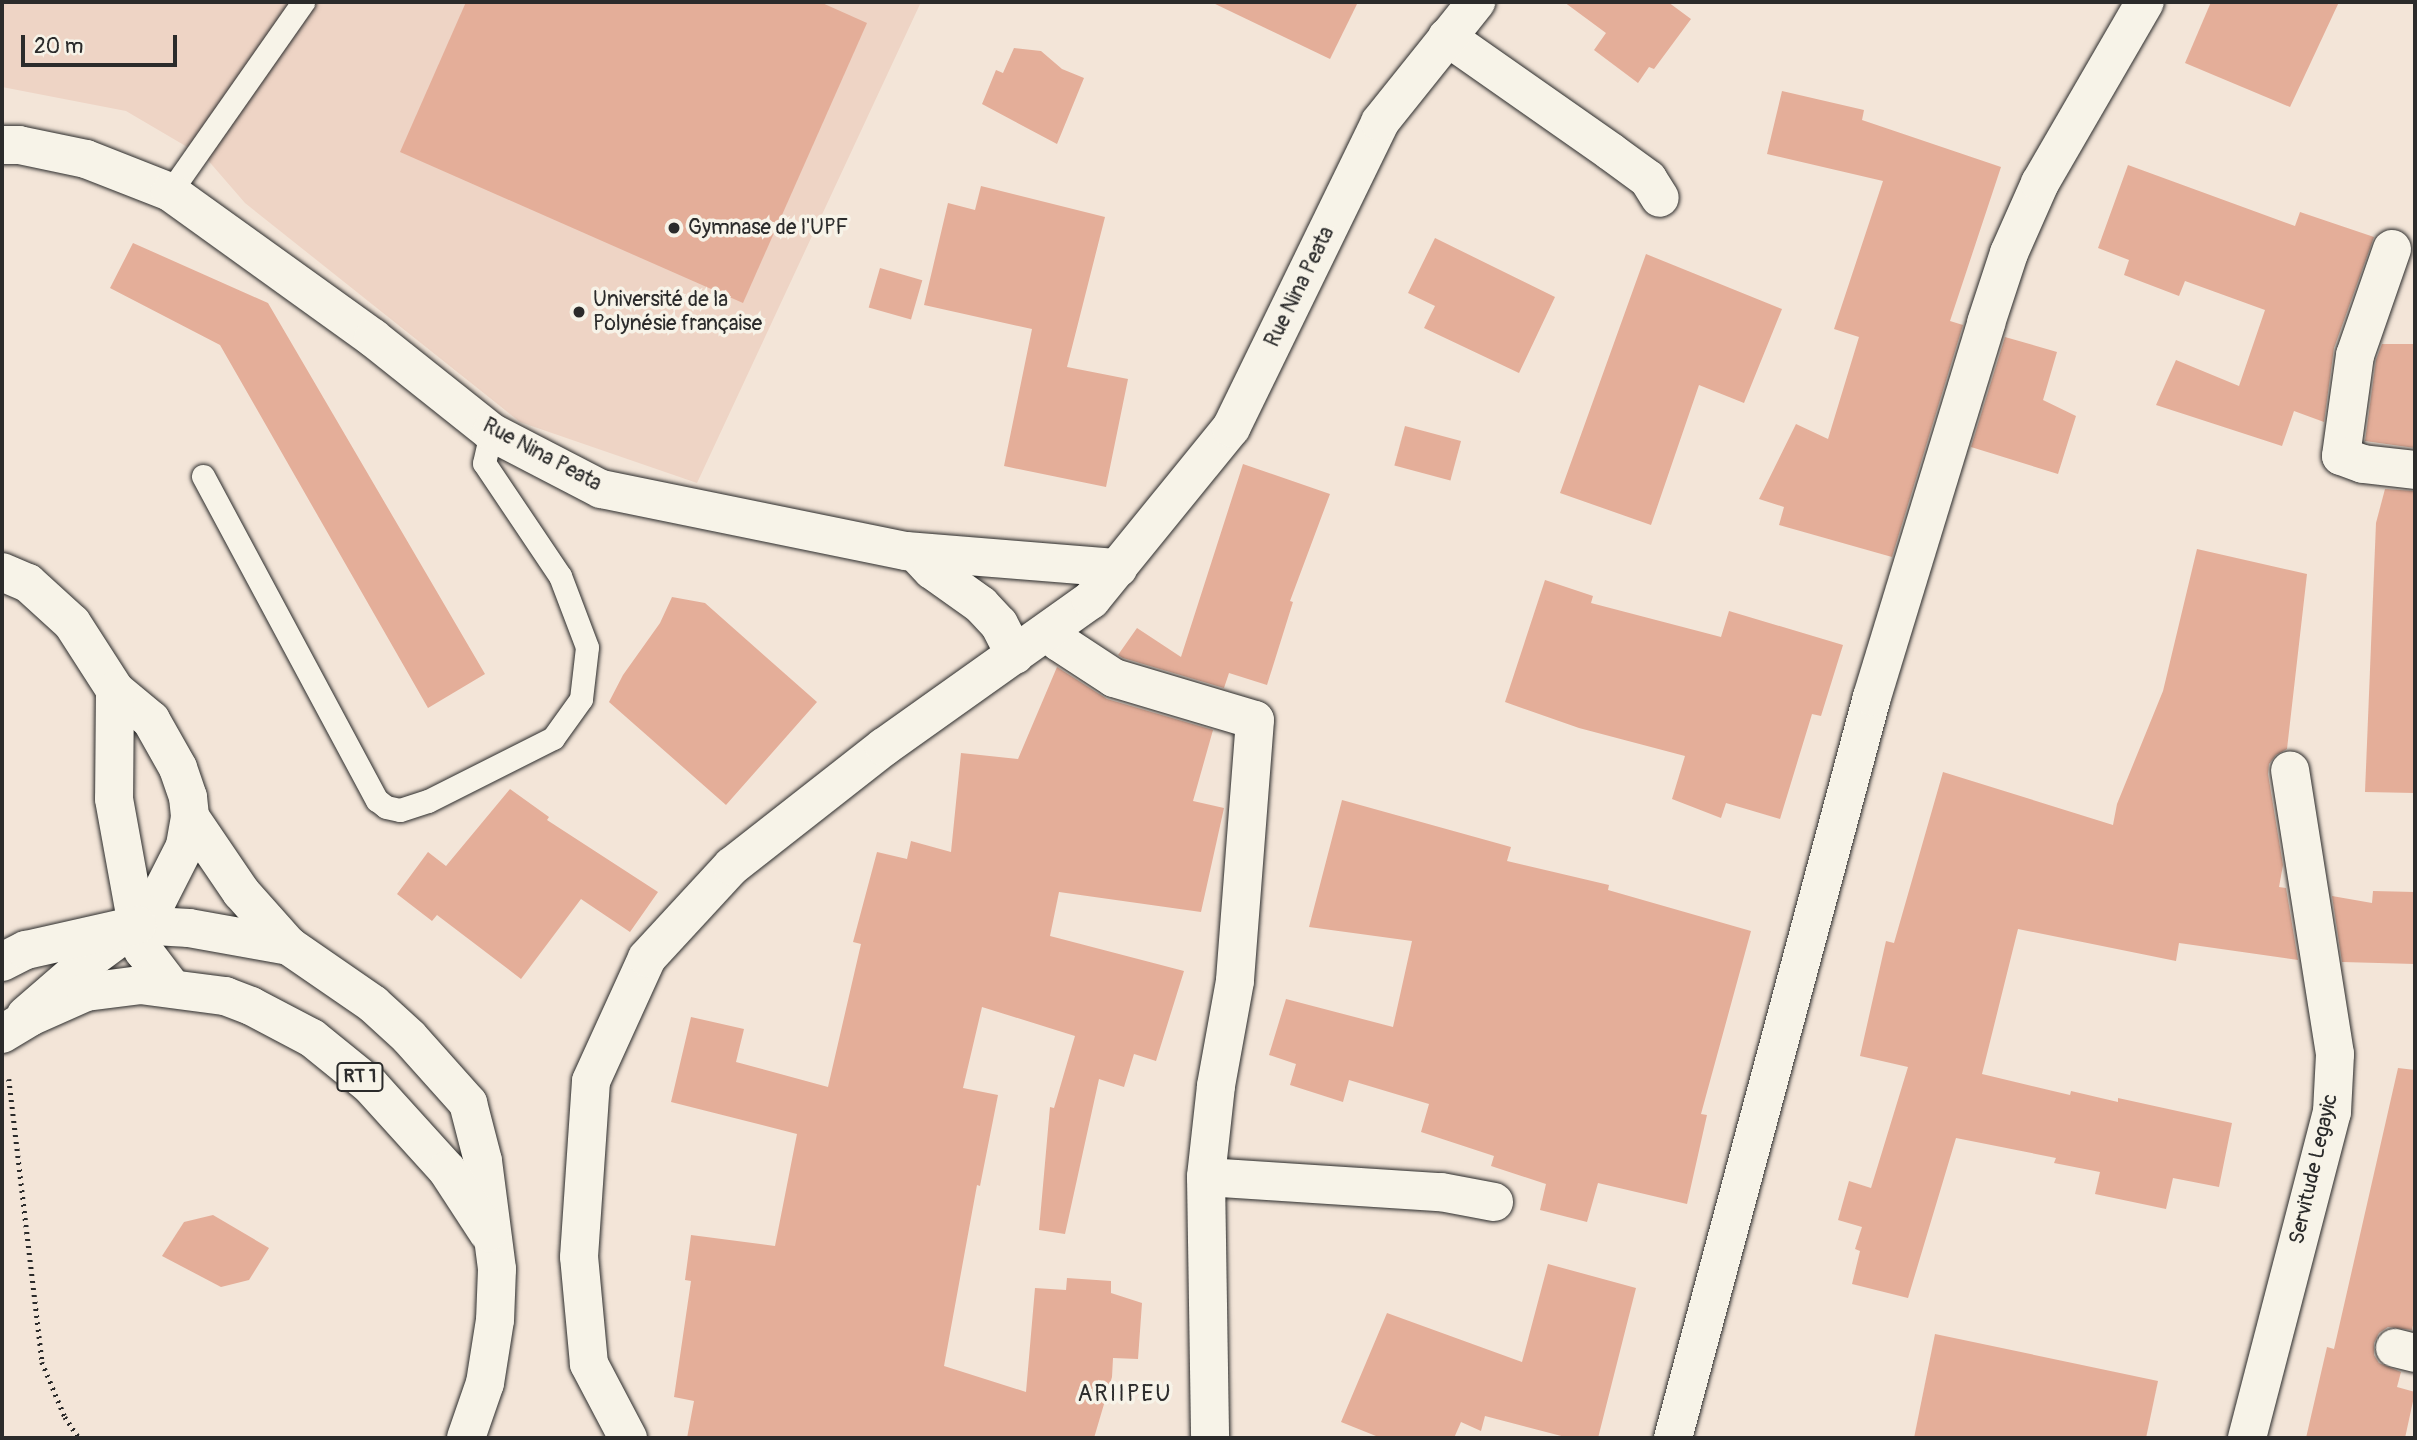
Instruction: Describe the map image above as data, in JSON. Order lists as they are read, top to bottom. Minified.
{"streets":{"main road":["Rue Nina Peata","RT 1","Servitude Legayic"]},"districts":["ARIIPEU"],"places":["Gymnase de l'UPF","Université de la Polynésie française"],"scale_bar":"20 m"}
